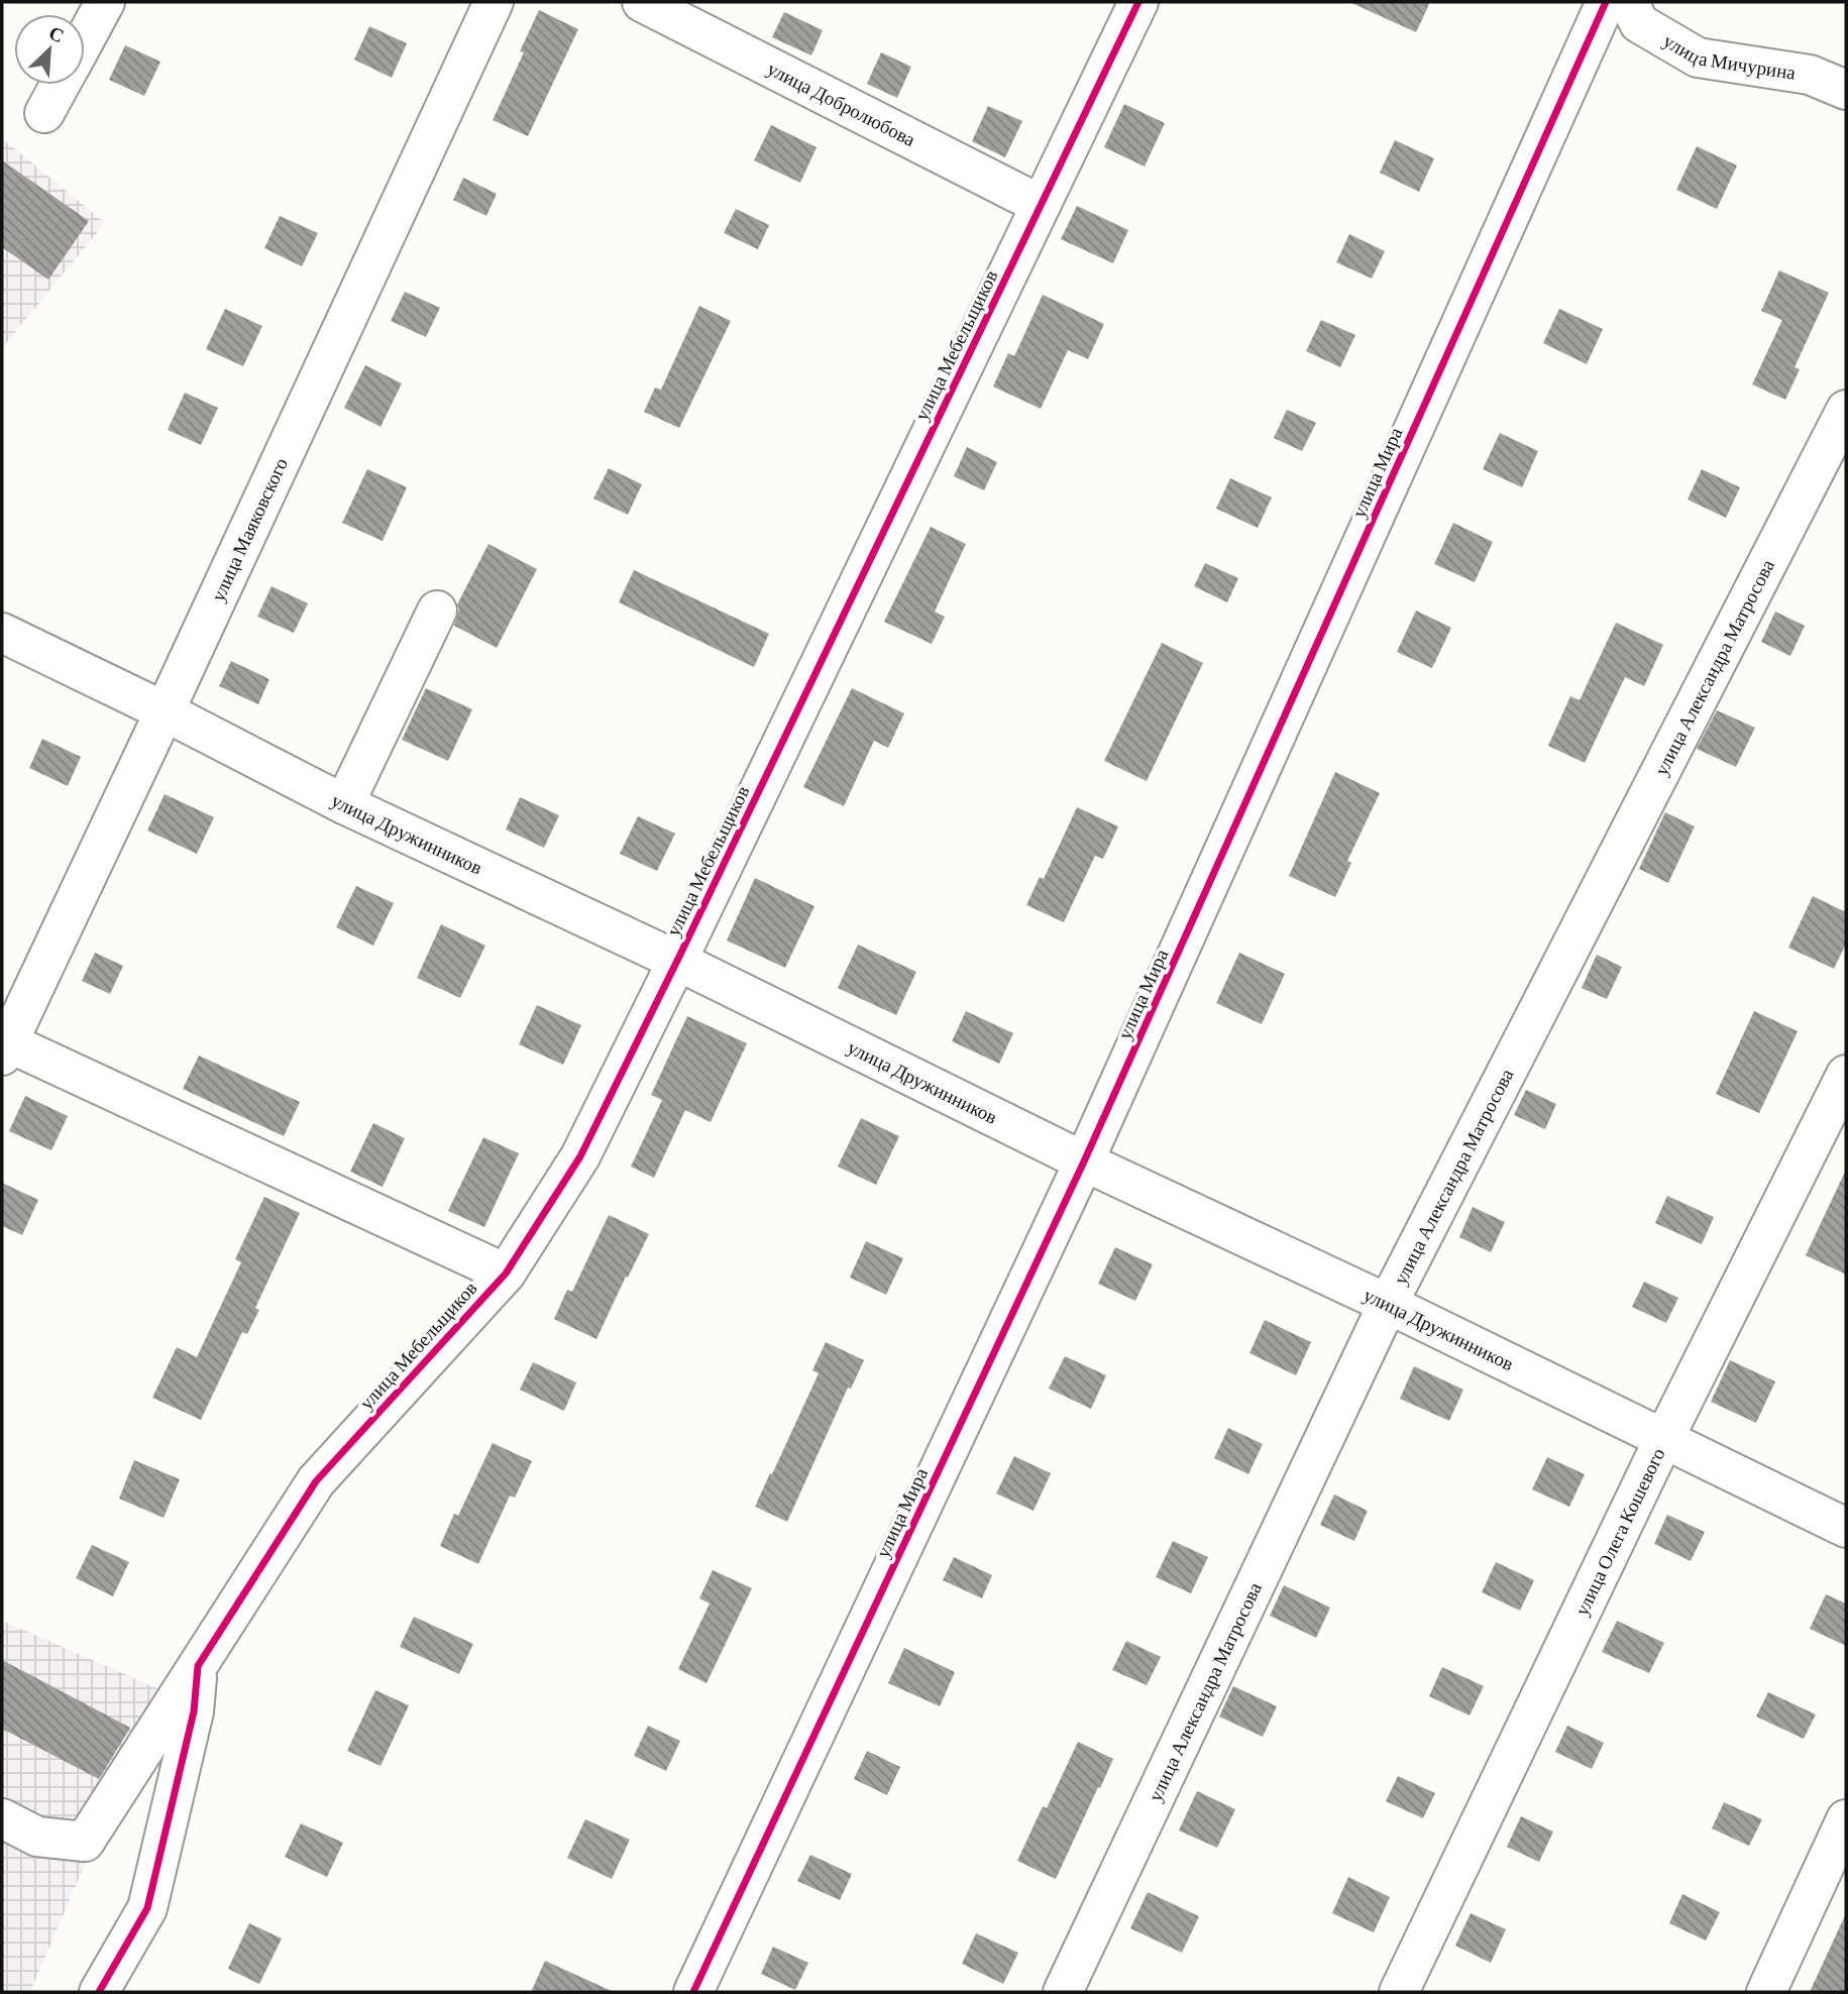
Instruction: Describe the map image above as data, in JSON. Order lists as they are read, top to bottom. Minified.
{"streets":{"street":["улица Мичурина","улица Добролюбова","улица Мебельщиков","улица Мира","улица Маяковского","улица Александра Матросова","улица Дружинников","улица Олега Кошевого"]},"crossings":[["улица Добролюбова","улица Мебельщиков"],["улица Мебельщиков","улица Дружинников"],["улица Мира","улица Дружинников"],["улица Маяковского","улица Дружинников"],["улица Александра Матросова","улица Дружинников"],["улица Дружинников","улица Олега Кошевого"]],"north":"top right"}
